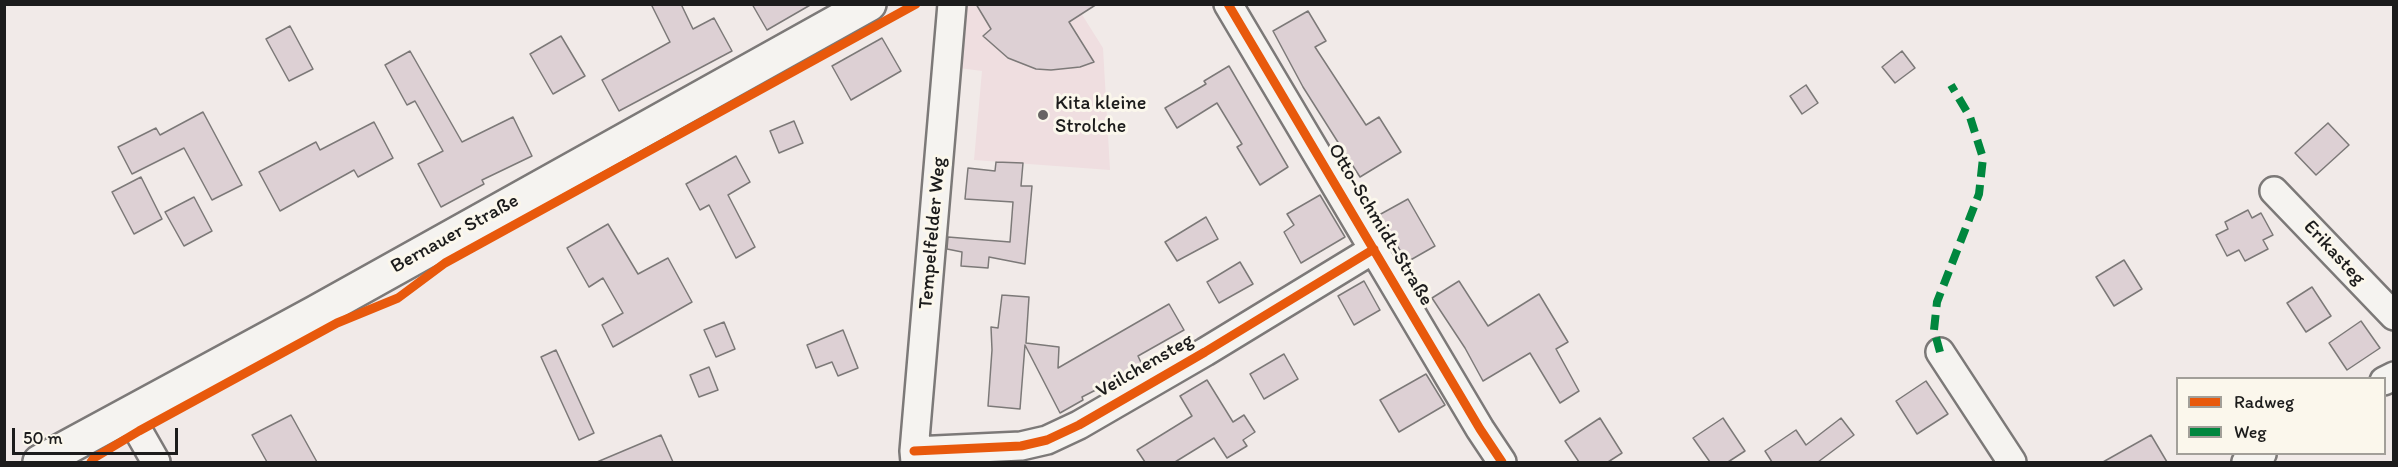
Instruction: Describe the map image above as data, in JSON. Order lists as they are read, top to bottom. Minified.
{"streets":{"main road":["Bernauer Straße"],"street":["Otto-Schmidt-Straße","Tempelfelder Weg","Erikasteg","Veilchensteg"]},"crossings":[["Otto-Schmidt-Straße","Veilchensteg"],["Tempelfelder Weg","Veilchensteg"]],"places":["Kita kleine Strolche"],"legend":["Radweg","Weg"],"scale_bar":"50 m"}
